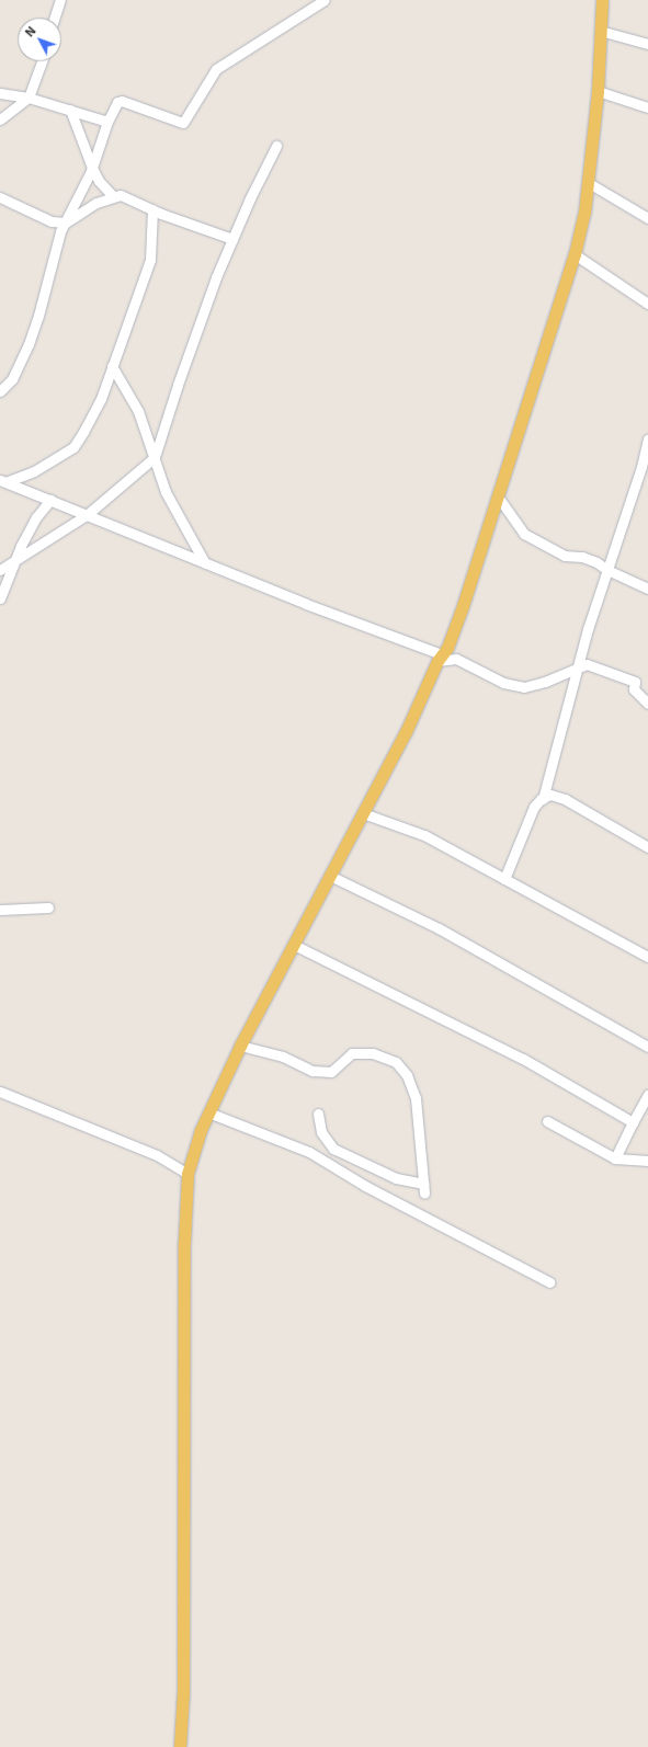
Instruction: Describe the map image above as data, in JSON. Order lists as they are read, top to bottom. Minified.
{"north":"top left"}
